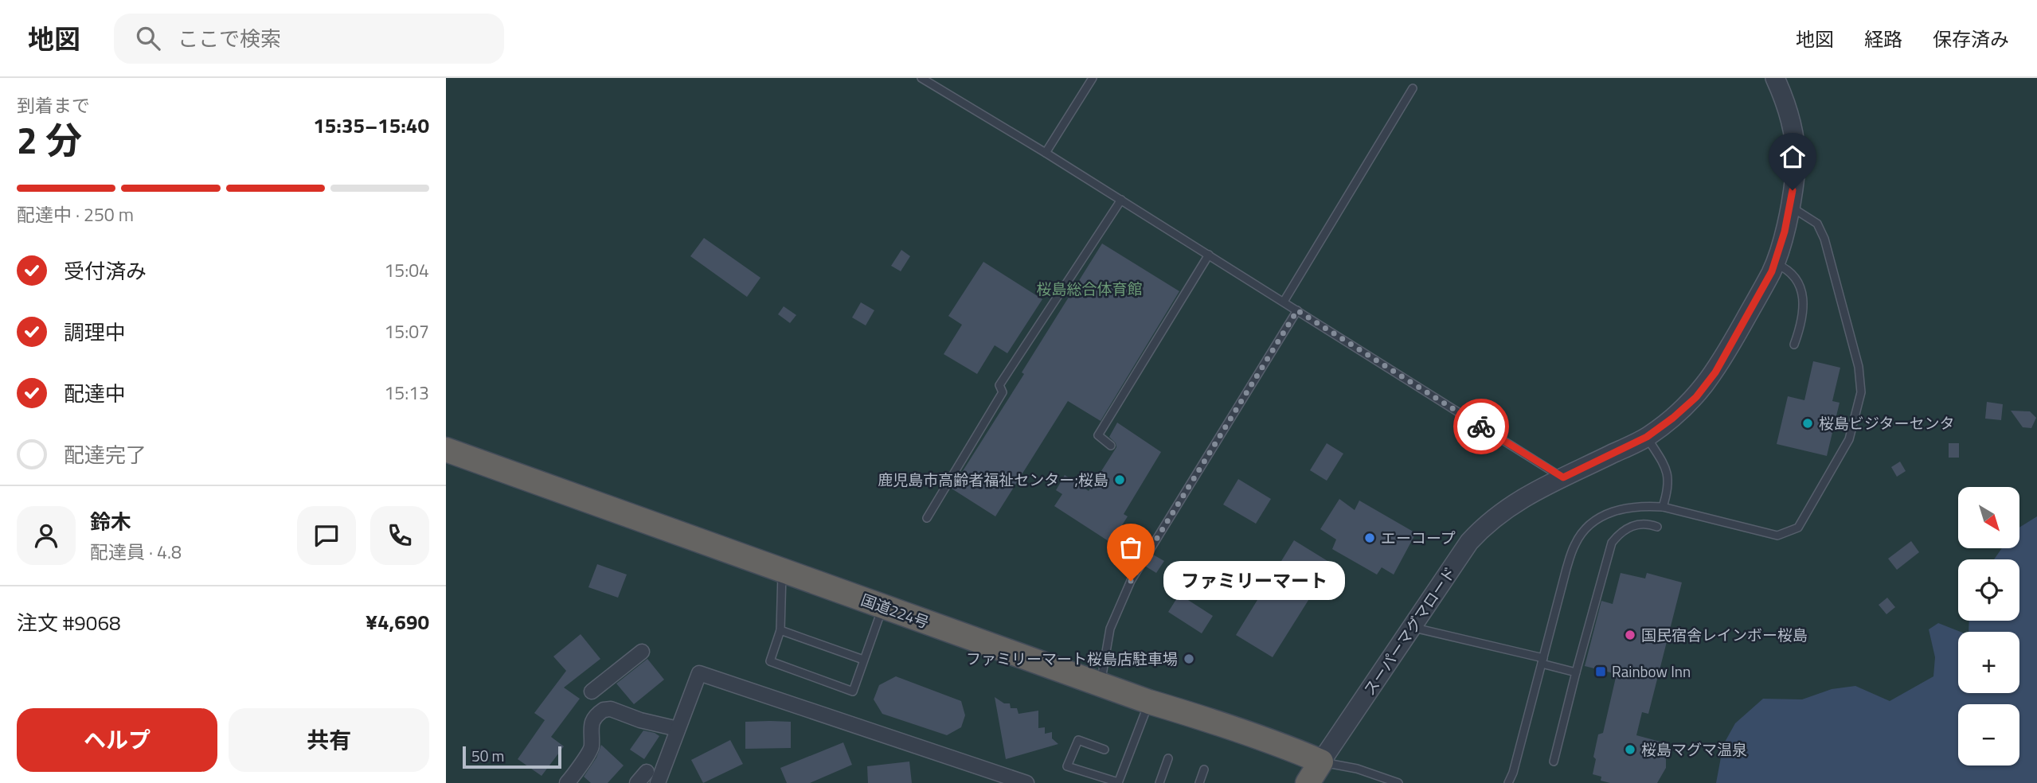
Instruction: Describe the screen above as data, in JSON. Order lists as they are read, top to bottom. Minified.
{"streets":{"highway":["国道224号"],"street":["スーパーマグマロード"]},"crossings":[["国道224号","スーパーマグマロード"]],"parks":["桜島総合体育館"],"places":{"other":["桜島ビジターセンタ","鹿児島市高齢者福祉センター;桜島","エーコープ","ファミリーマート","国民宿舎レインボー桜島","ファミリーマート桜島店駐車場","桜島マグマ温泉"],"transit":["Rainbow Inn"]},"scale_bar":"50 m","north":"bottom right","page":{"header":"地図","search":"ここで検索","nav":["地図","経路","保存済み"],"heading":["2 分","到着まで","15:35–15:40"],"panel":["鈴木","配達員 · 4.8","注文 #9068","¥4,690"],"bar":"配達中 · 250 m","list":[["受付済み","15:04"],["調理中","15:07"],["配達中","15:13"],"配達完了"],"map_buttons":["+","−"],"bubble":"ファミリーマート","buttons":["ヘルプ","共有"],"scale":"50 m"}}
